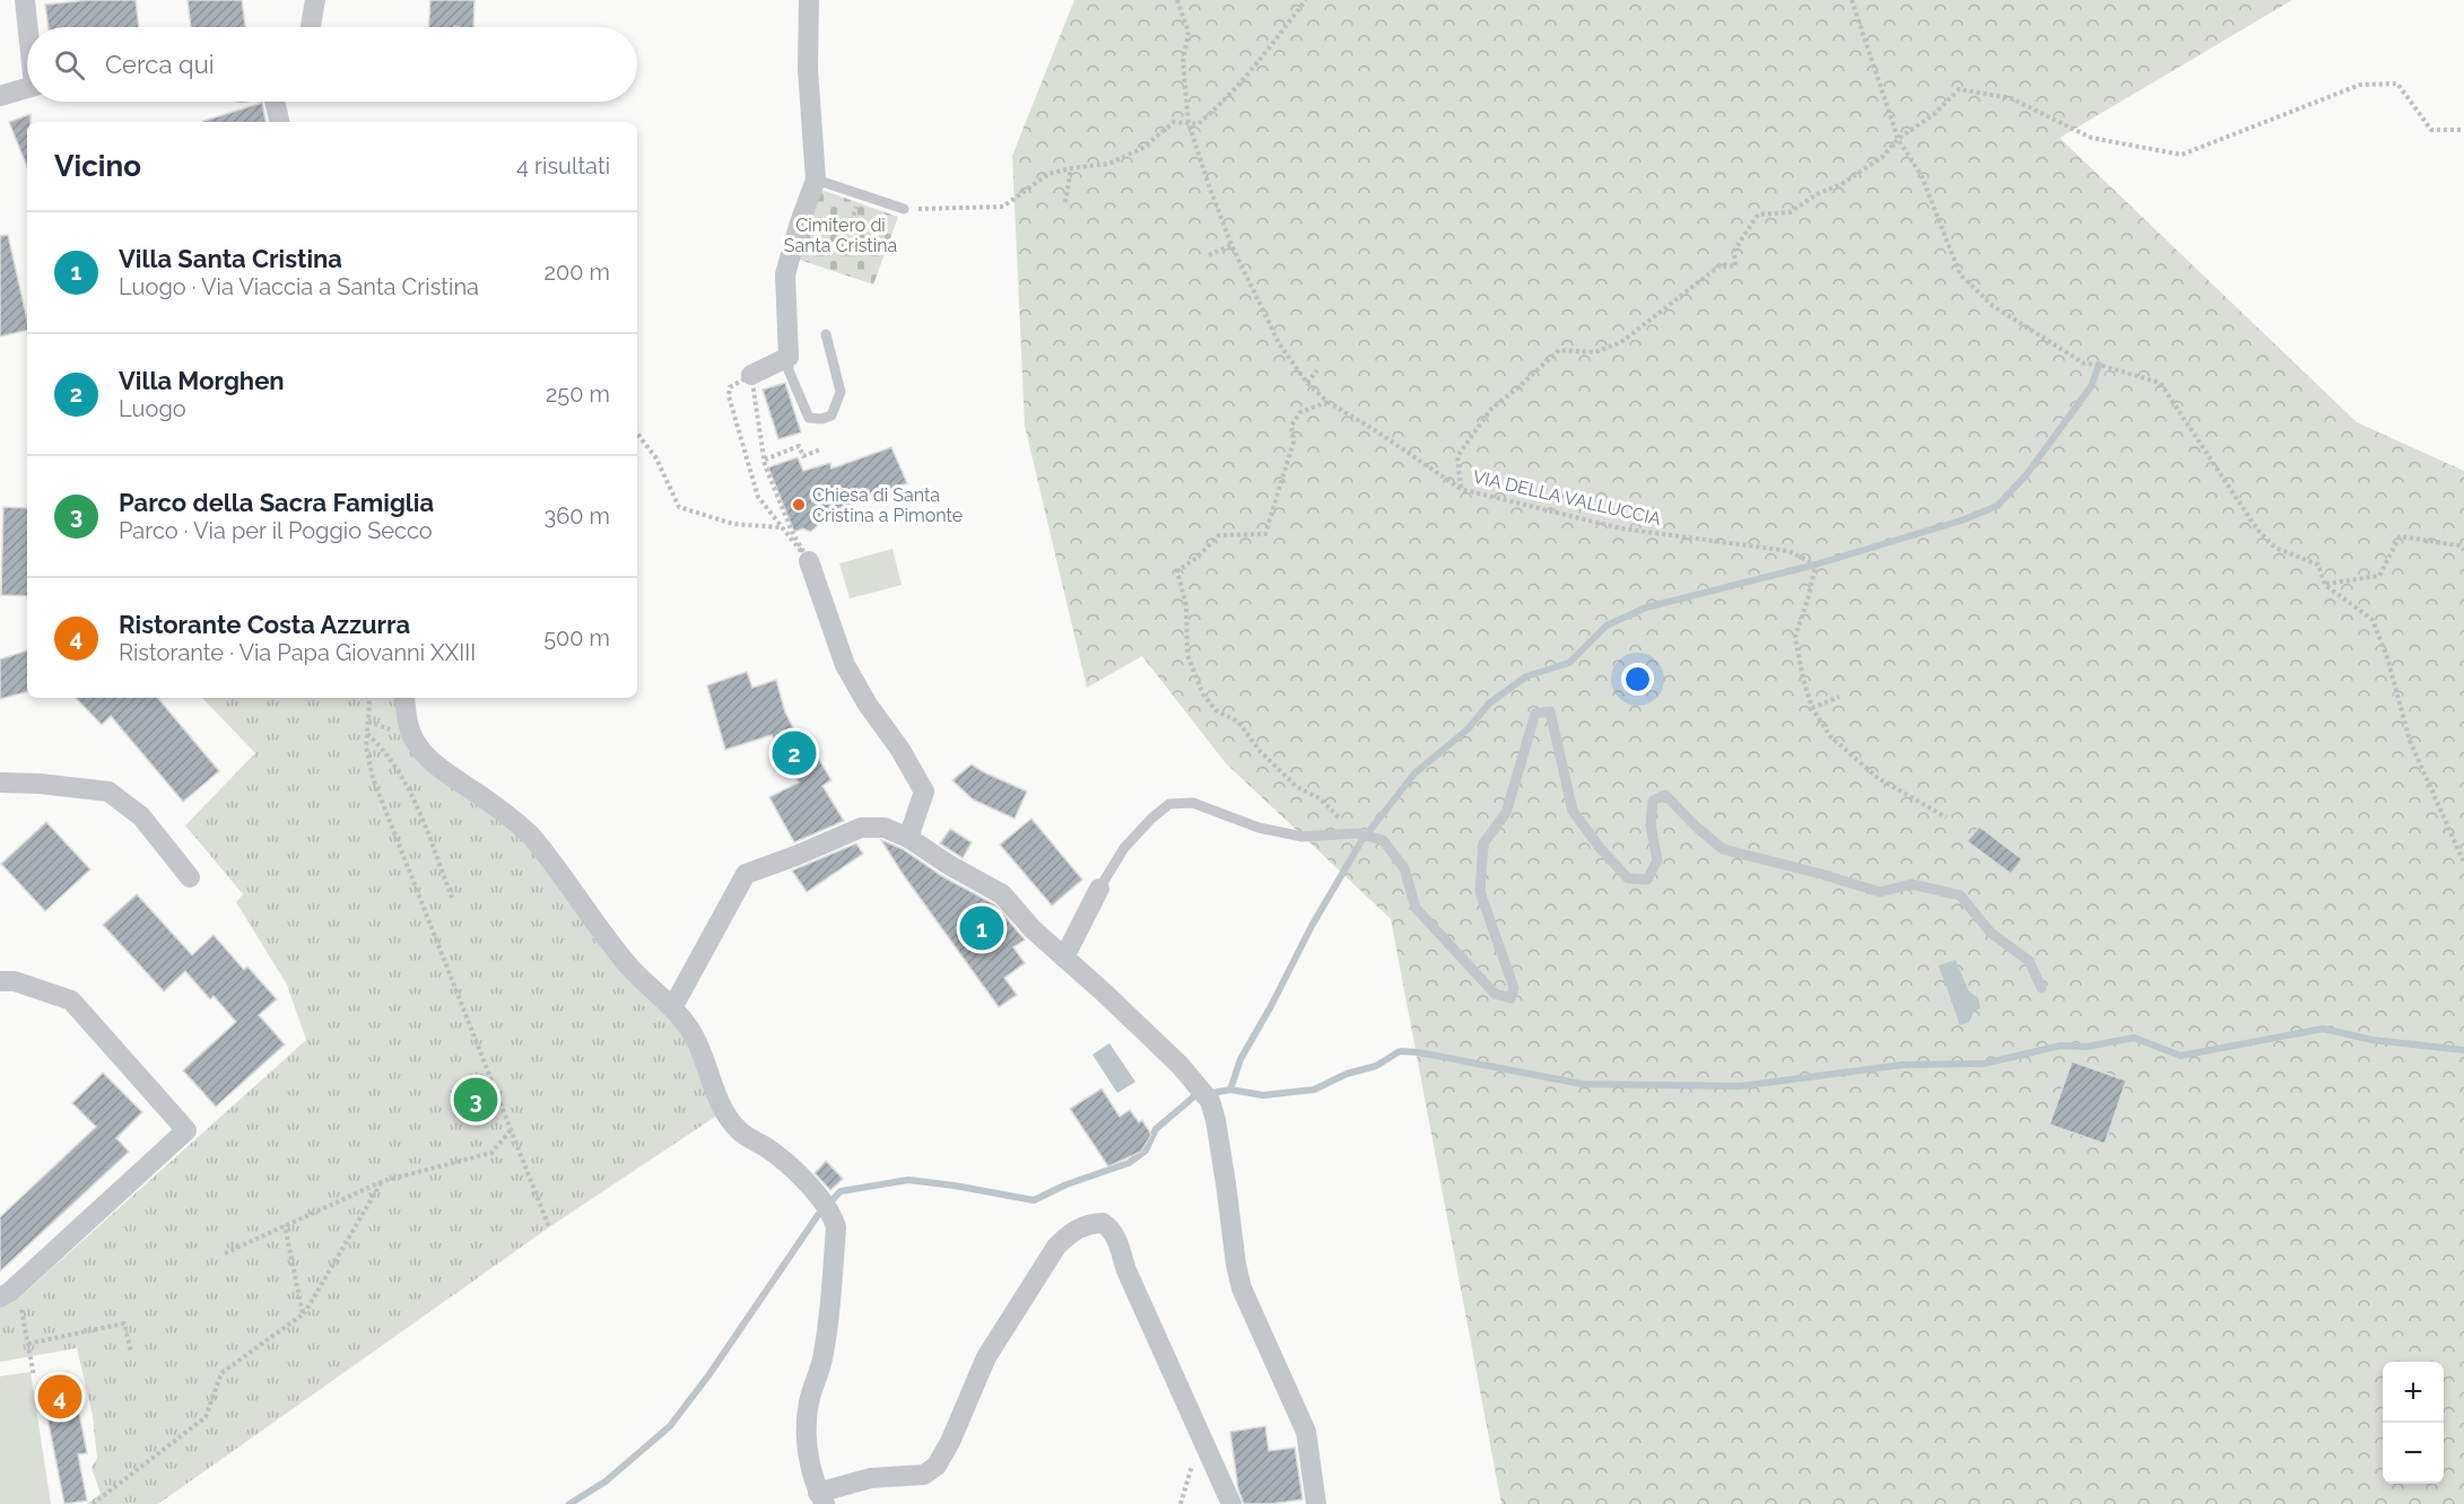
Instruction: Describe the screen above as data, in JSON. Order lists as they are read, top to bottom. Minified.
{"streets":{"path":["VIA DELLA VALLUCCIA"]},"parks":["Cimitero di Santa Cristina"],"places":["Chiesa di Santa Cristina a Pimonte"],"page":{"search":"Cerca qui","heading":["Vicino","4 risultati"],"list":[{"mark":"1","name":"Villa Santa Cristina","note":"Luogo · Via Viaccia a Santa Cristina","value":"200 m"},{"mark":"2","name":"Villa Morghen","note":"Luogo","value":"250 m"},{"mark":"3","name":"Parco della Sacra Famiglia","note":"Parco · Via per il Poggio Secco","value":"360 m"},{"mark":"4","name":"Ristorante Costa Azzurra","note":"Ristorante · Via Papa Giovanni XXIII","value":"500 m"}],"pins":["2","1","3","4"],"map_buttons":["+","−"]}}
